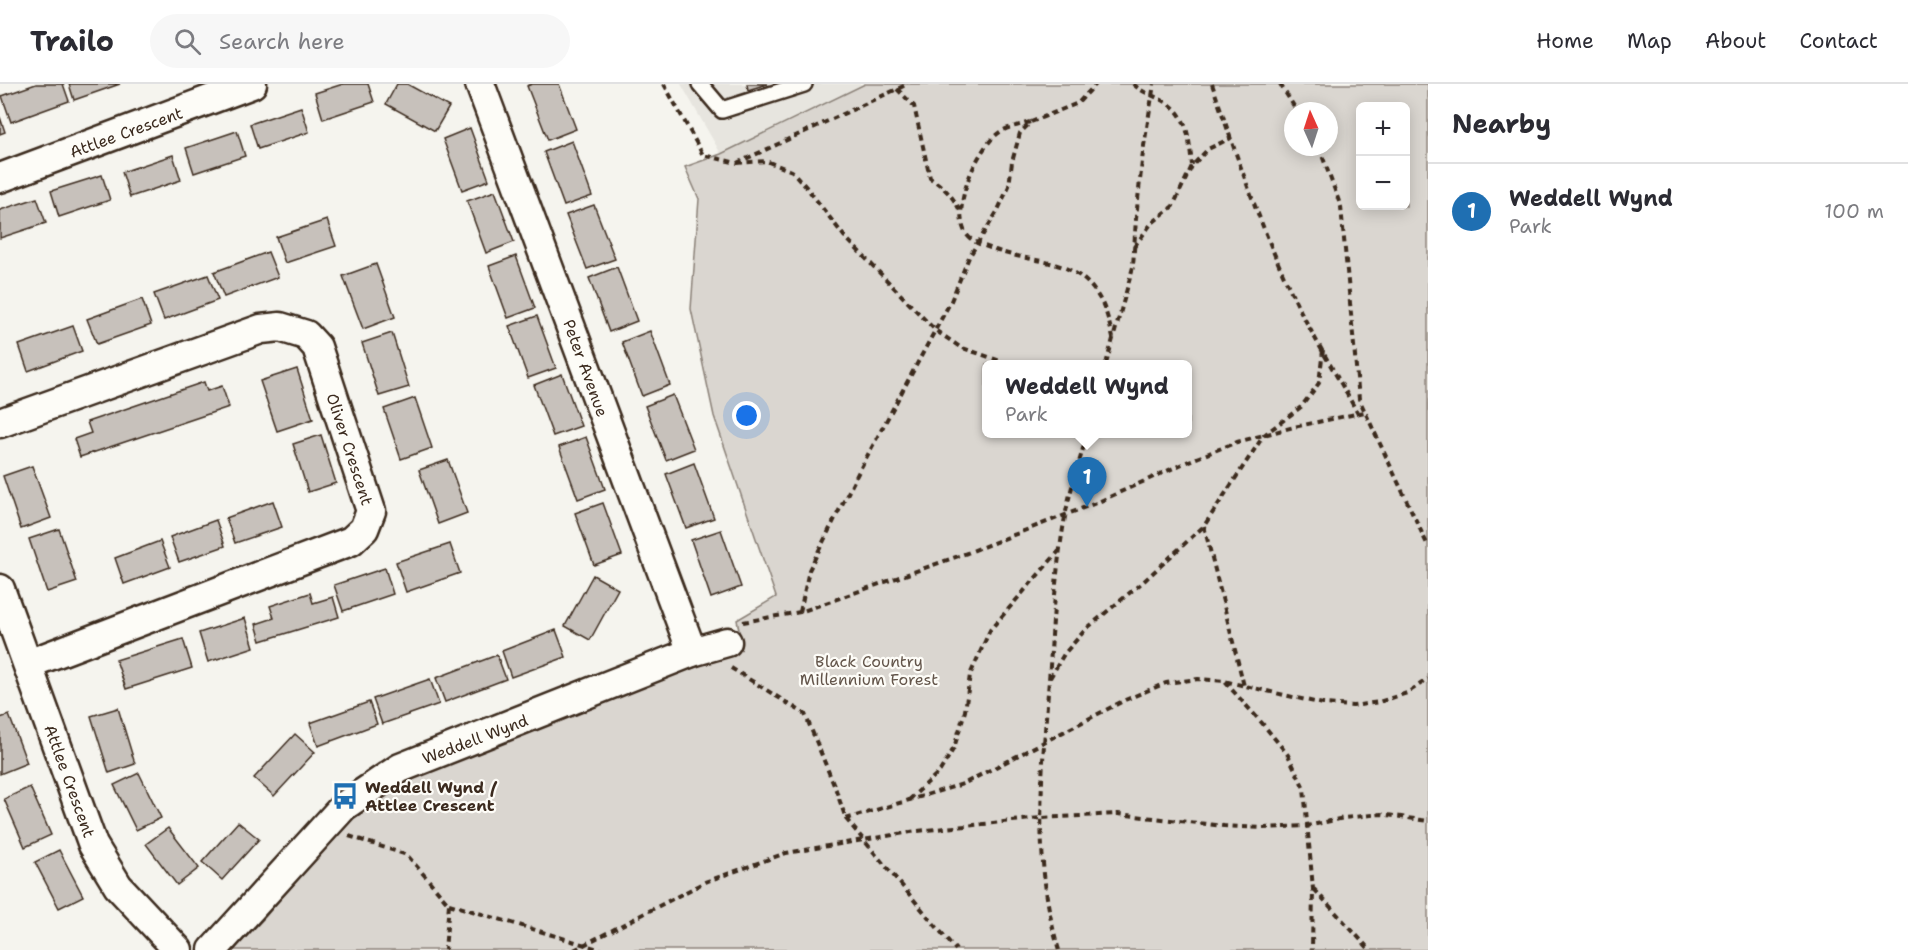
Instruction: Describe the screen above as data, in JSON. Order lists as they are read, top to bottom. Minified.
{"streets":{"street":["Attlee Crescent","Peter Avenue","Oliver Crescent","Weddell Wynd"]},"crossings":[["Attlee Crescent","Oliver Crescent"],["Peter Avenue","Weddell Wynd"]],"parks":["Black Country Millennium Forest"],"places":{"bus stop":["Weddell Wynd / Attlee Crescent"]},"north":"top","page":{"header":"Trailo","search":"Search here","nav":["Home","Map","About","Contact"],"heading":"Nearby","map_buttons":["+","−"],"list":[{"mark":"1","name":"Weddell Wynd","note":"Park","value":"100 m"}],"popup":["Weddell Wynd","Park"],"pins":"1"}}
